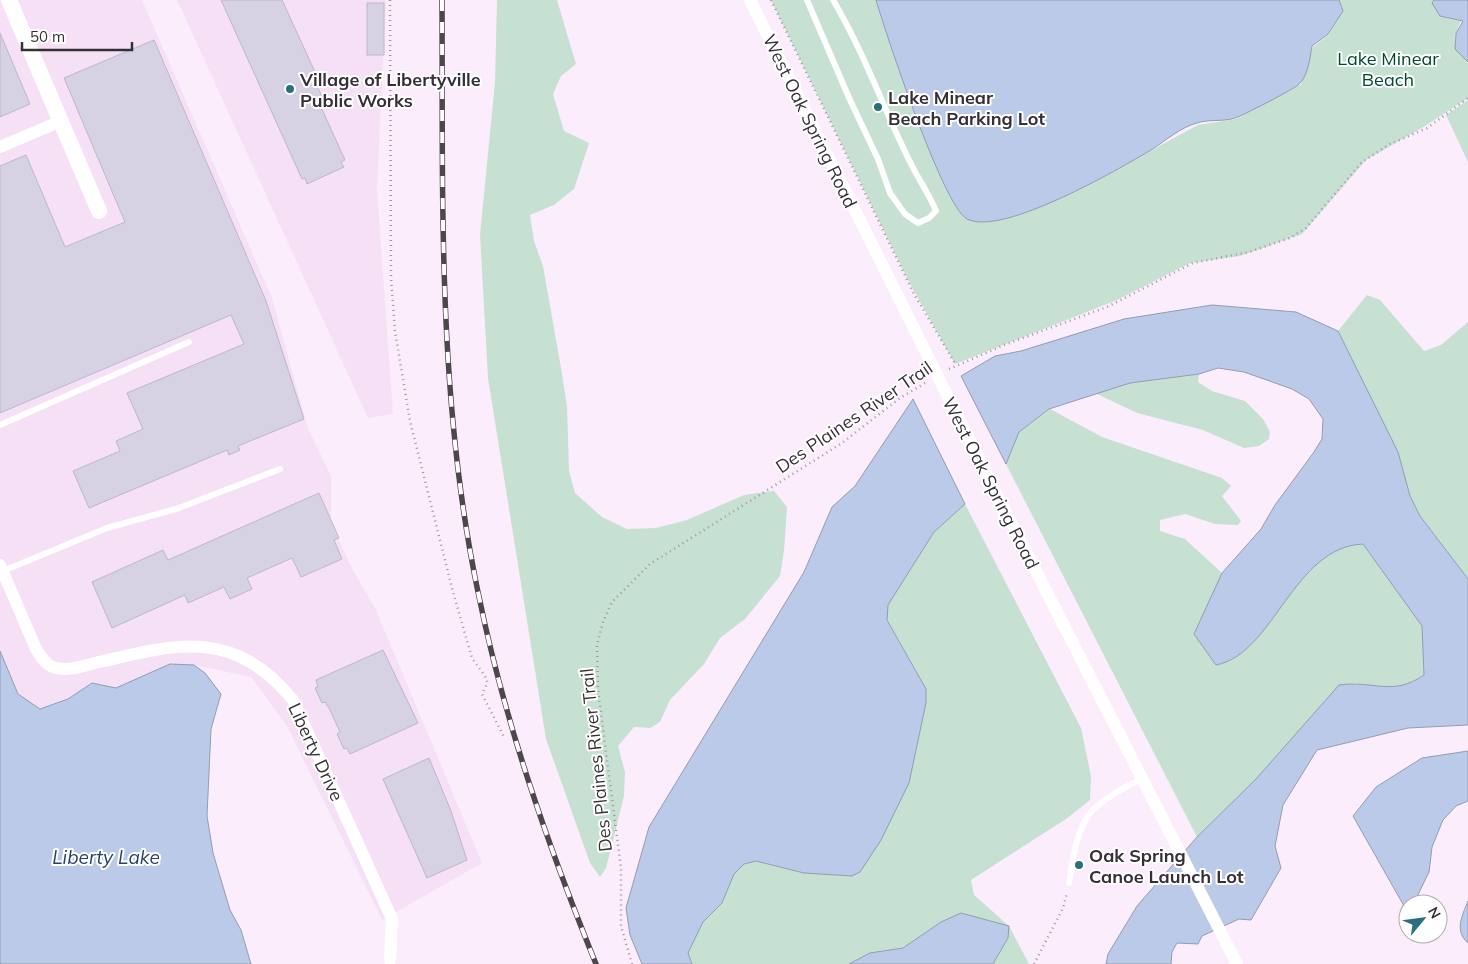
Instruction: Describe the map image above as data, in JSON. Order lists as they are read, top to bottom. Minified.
{"streets":{"street":["West Oak Spring Road","Liberty Drive"],"path":["Des Plaines River Trail"]},"crossings":[["West Oak Spring Road","Des Plaines River Trail"]],"water":["Liberty Lake"],"parks":["Lake Minear Beach"],"places":["Village of Libertyville Public Works","Lake Minear Beach Parking Lot","Oak Spring Canoe Launch Lot"],"scale_bar":"50 m","north":"top right"}
